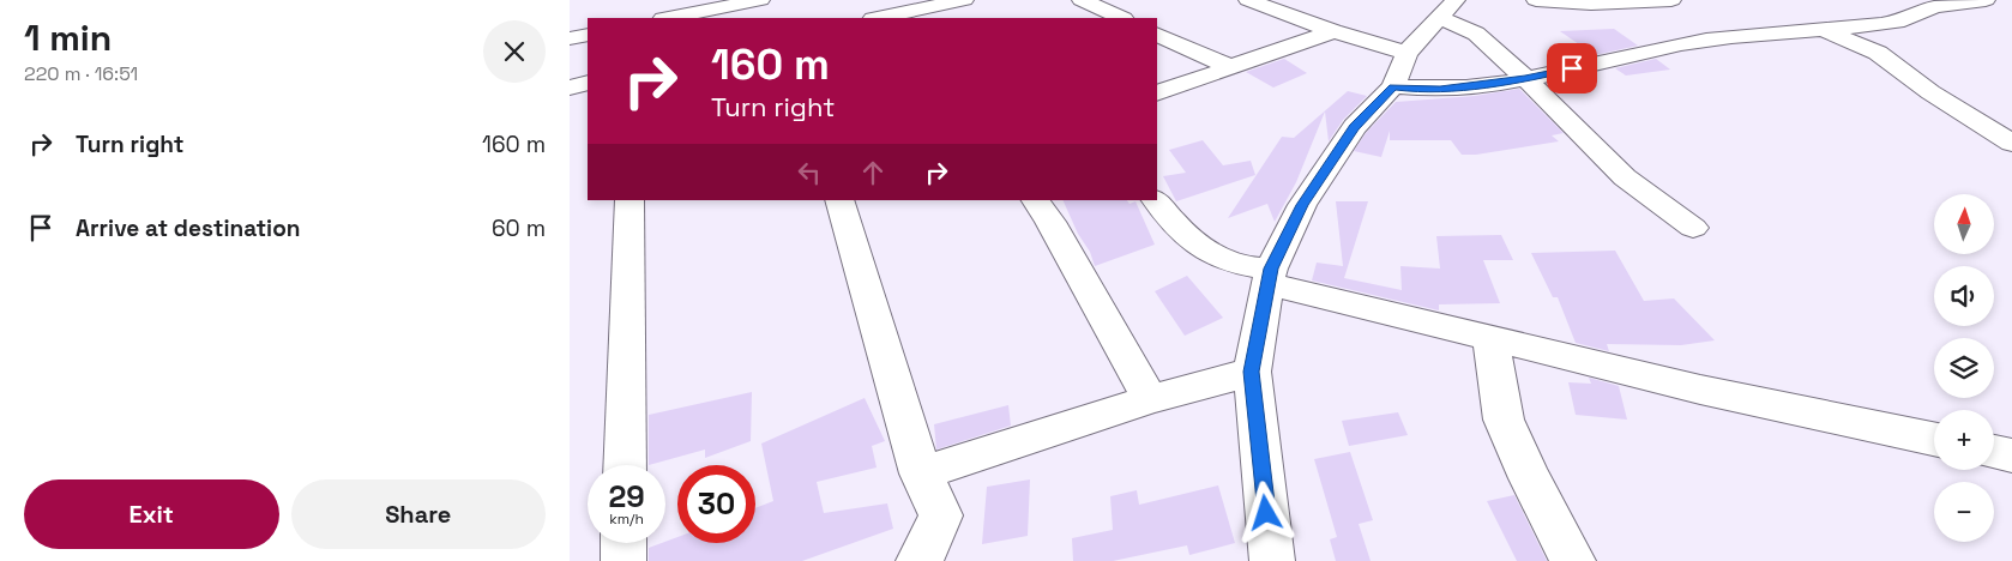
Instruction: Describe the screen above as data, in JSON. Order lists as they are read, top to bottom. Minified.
{"north":"top","page":{"heading":["1 min","220 m · 16:51"],"turn":["160 m","Turn right"],"list":[{"name":"Turn right","value":"160 m"},{"name":"Arrive at destination","value":"60 m"}],"map_buttons":["+","−"],"speed":"29 km/h","limit":"30","buttons":["Exit","Share"]}}
